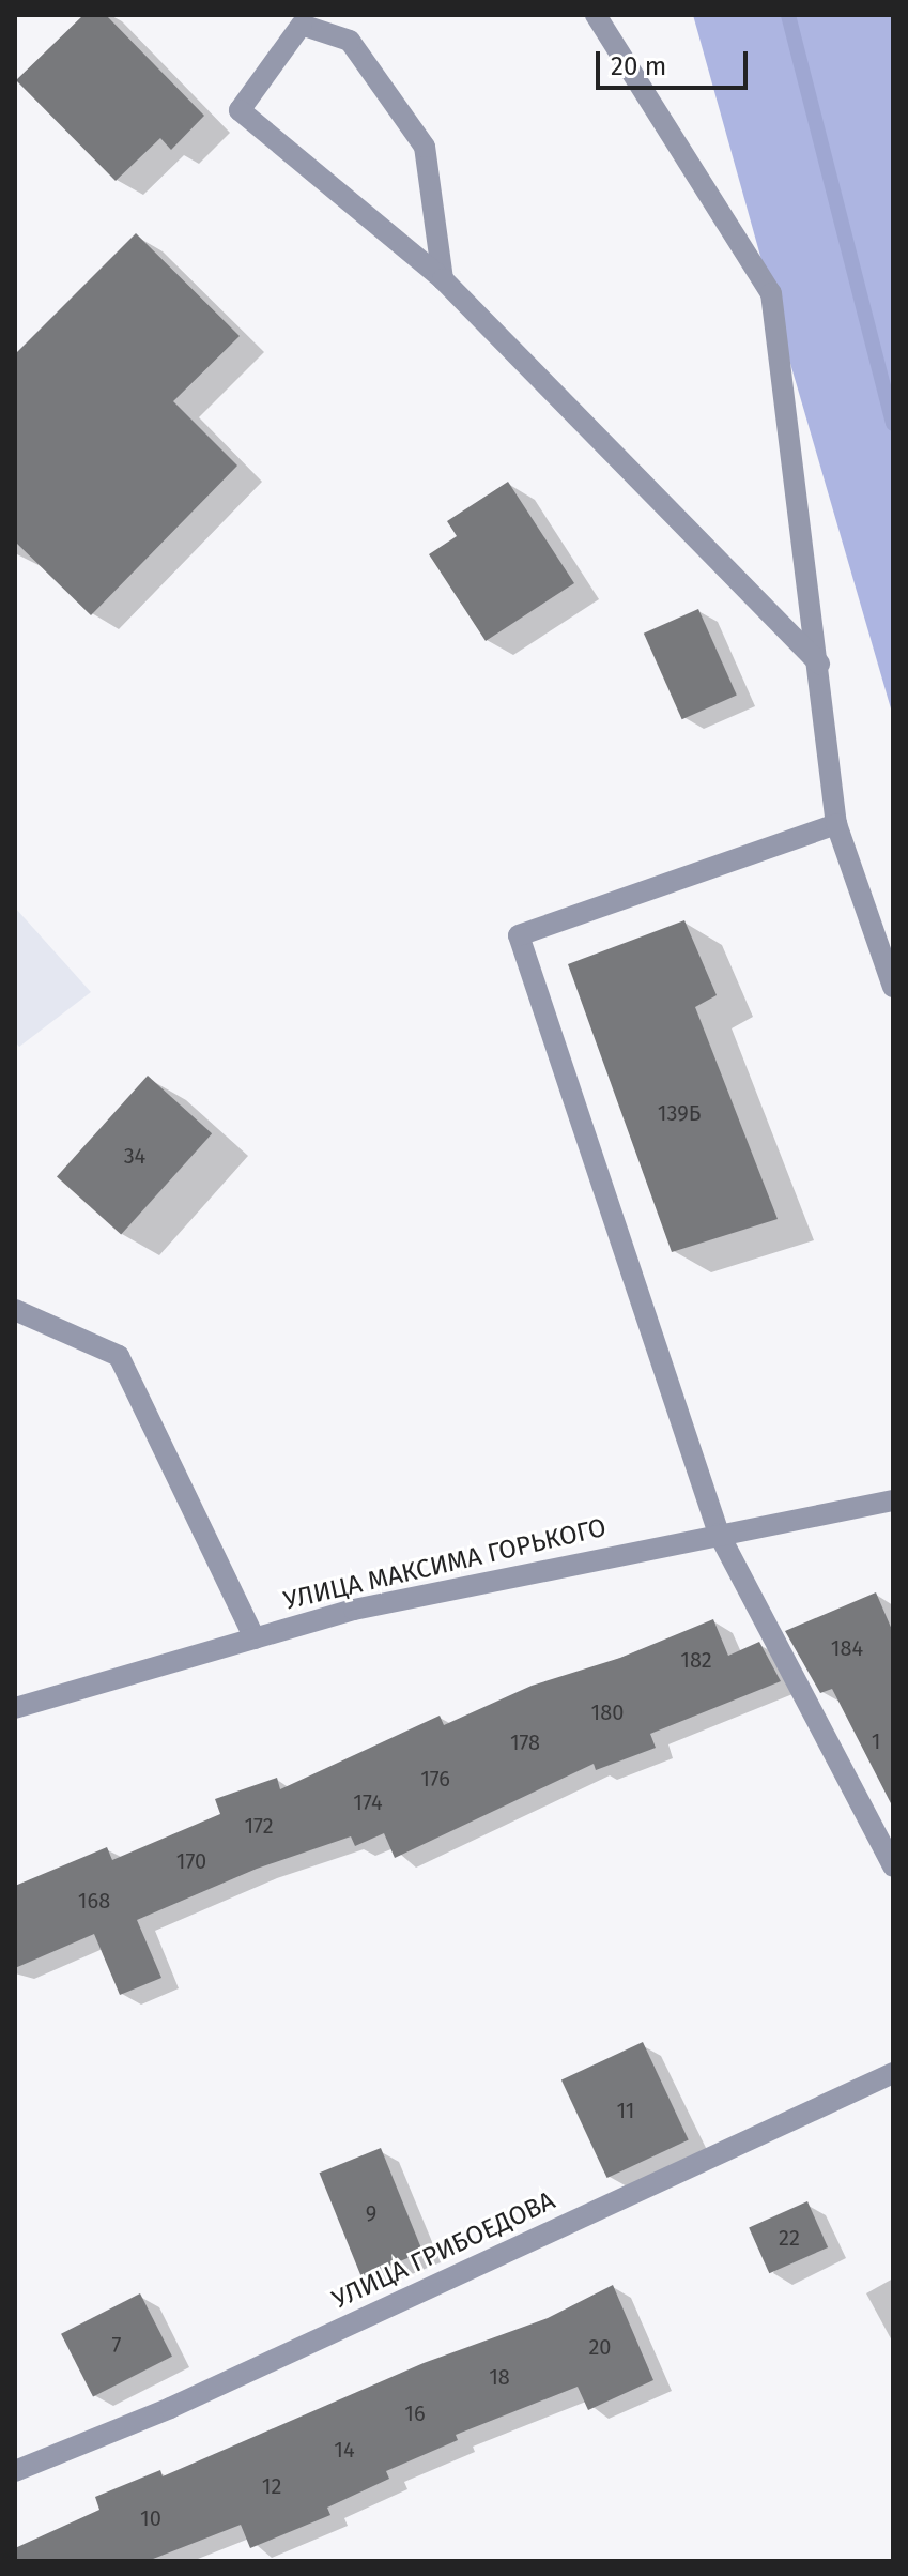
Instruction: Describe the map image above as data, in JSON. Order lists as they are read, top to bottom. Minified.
{"streets":{"street":["УЛИЦА МАКСИМА ГОРЬКОГО","УЛИЦА ГРИБОЕДОВА"]},"house_numbers":["139Б","34","184","182","180","1","178","176","174","172","170","168","11","9","22","7","20","18","16","14","12","10"],"scale_bar":"20 m"}
